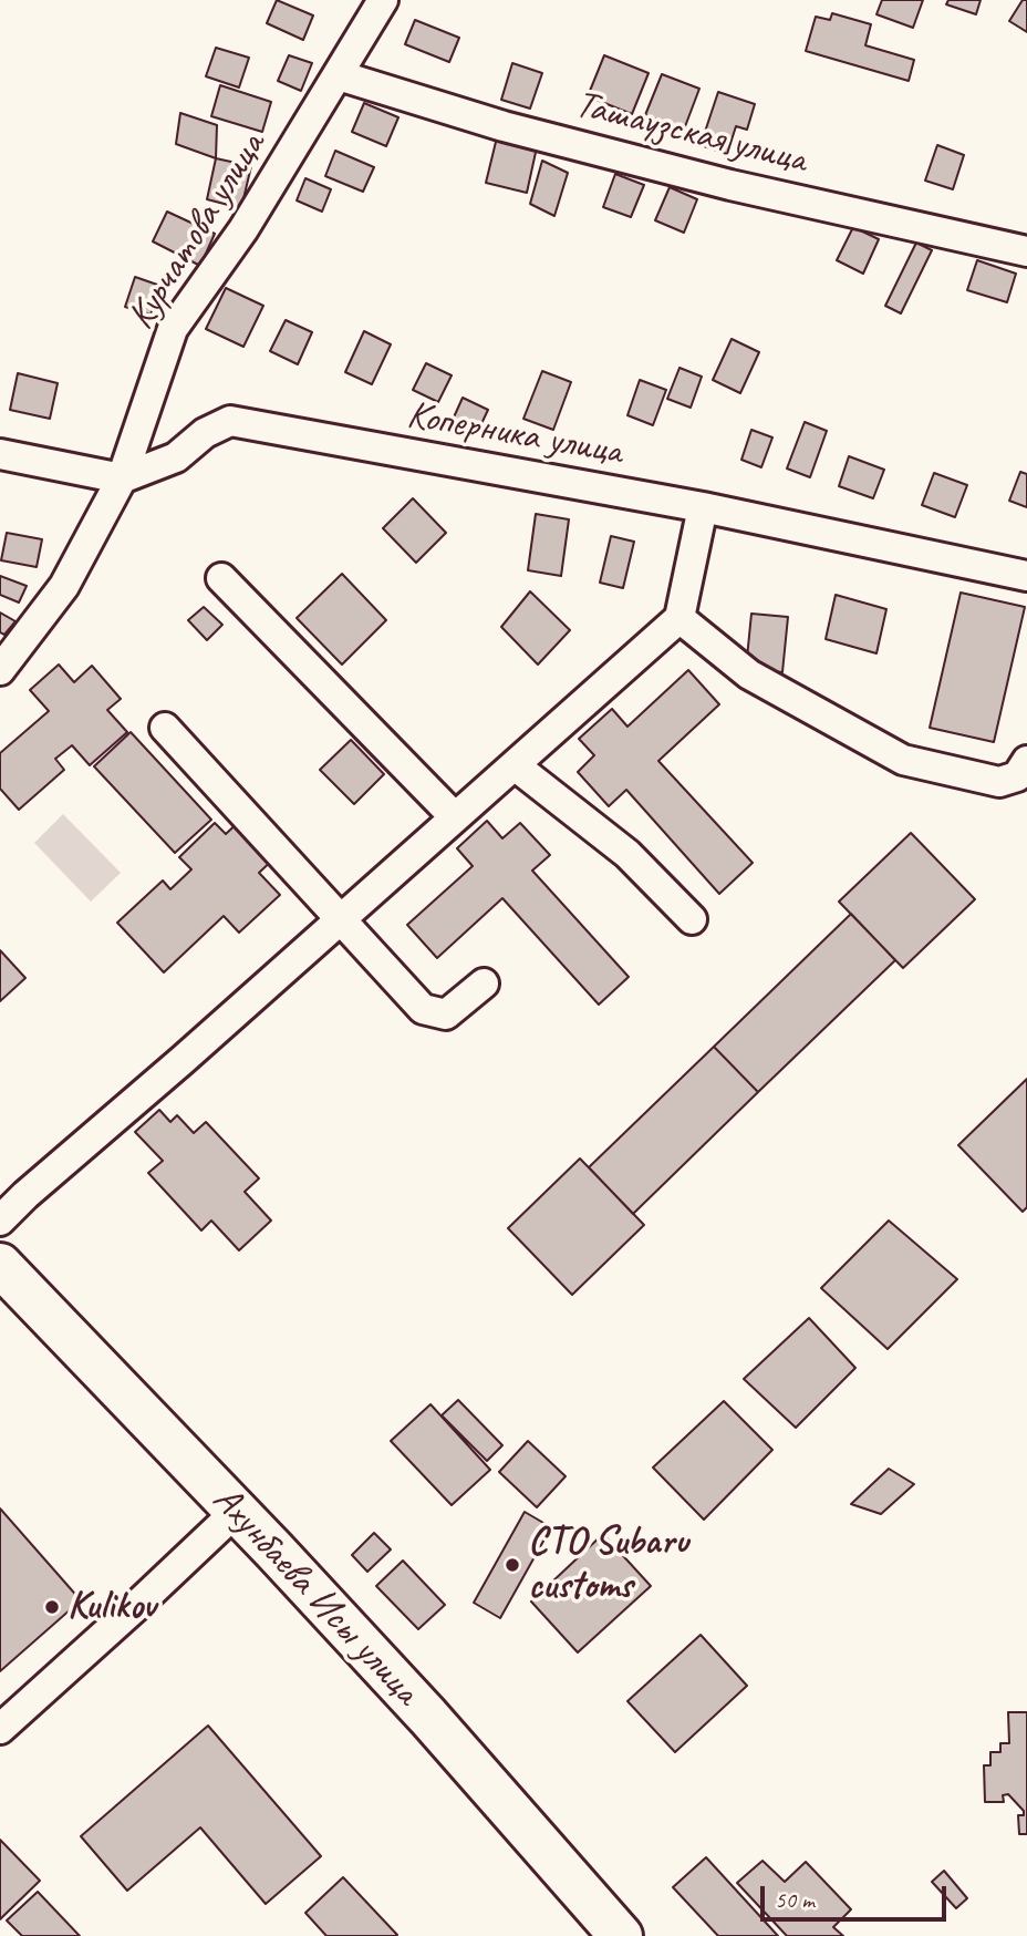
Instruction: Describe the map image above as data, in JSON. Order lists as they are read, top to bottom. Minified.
{"streets":{"main road":["Ахунбаева Исы улица"],"street":["Ташаузская улица","Курчатова улица","Коперника улица"]},"crossings":[["Ташаузская улица","Курчатова улица"],["Курчатова улица","Коперника улица"]],"places":["СТО Subaru customs","Kulikov"],"scale_bar":"50 m"}
